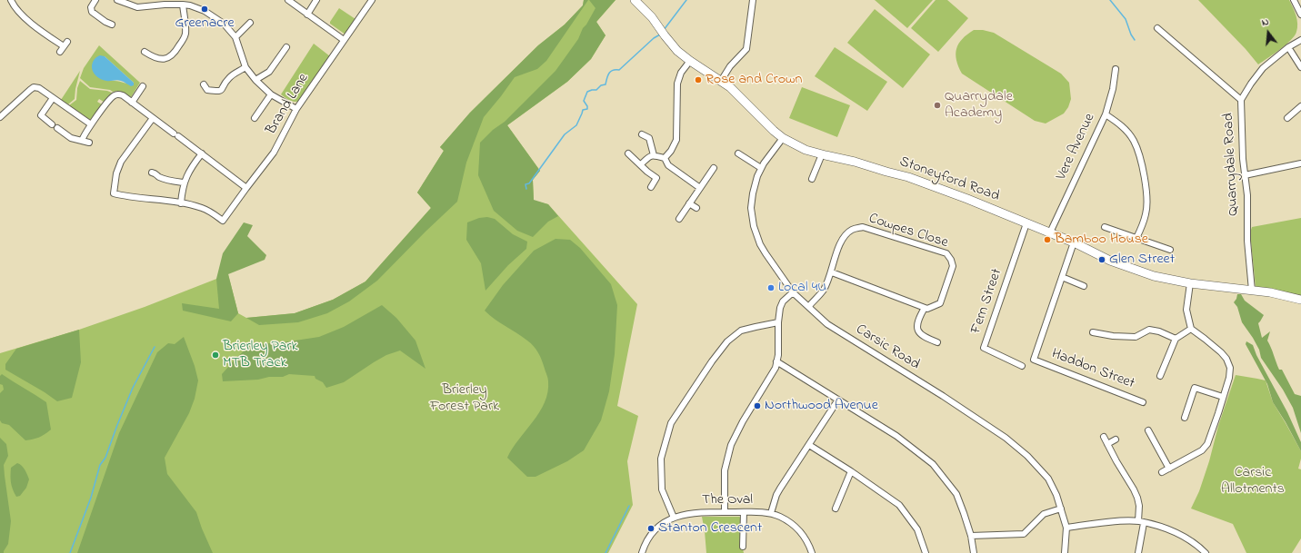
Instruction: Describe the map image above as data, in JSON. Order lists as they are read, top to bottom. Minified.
{"streets":{"main road":["Stoneyford Road"],"street":["Brand Lane","Vere Avenue","Quarrydale Road","Cowpes Close","Fern Street","Carsic Road","Haddon Street","The Oval"]},"crossings":[["Vere Avenue","Stoneyford Road"],["Quarrydale Road","Stoneyford Road"],["Stoneyford Road","Fern Street"],["Stoneyford Road","Carsic Road"],["Cowpes Close","Carsic Road"]],"parks":["Brierley Forest Park","Carsic Allotments"],"places":["Greenacre","Rose and Crown","Quarrydale Academy","Bamboo House","Glen Street","Local 4U","Brierley Park MTB Track","Northwood Avenue","Stanton Crescent"],"north":"top"}
